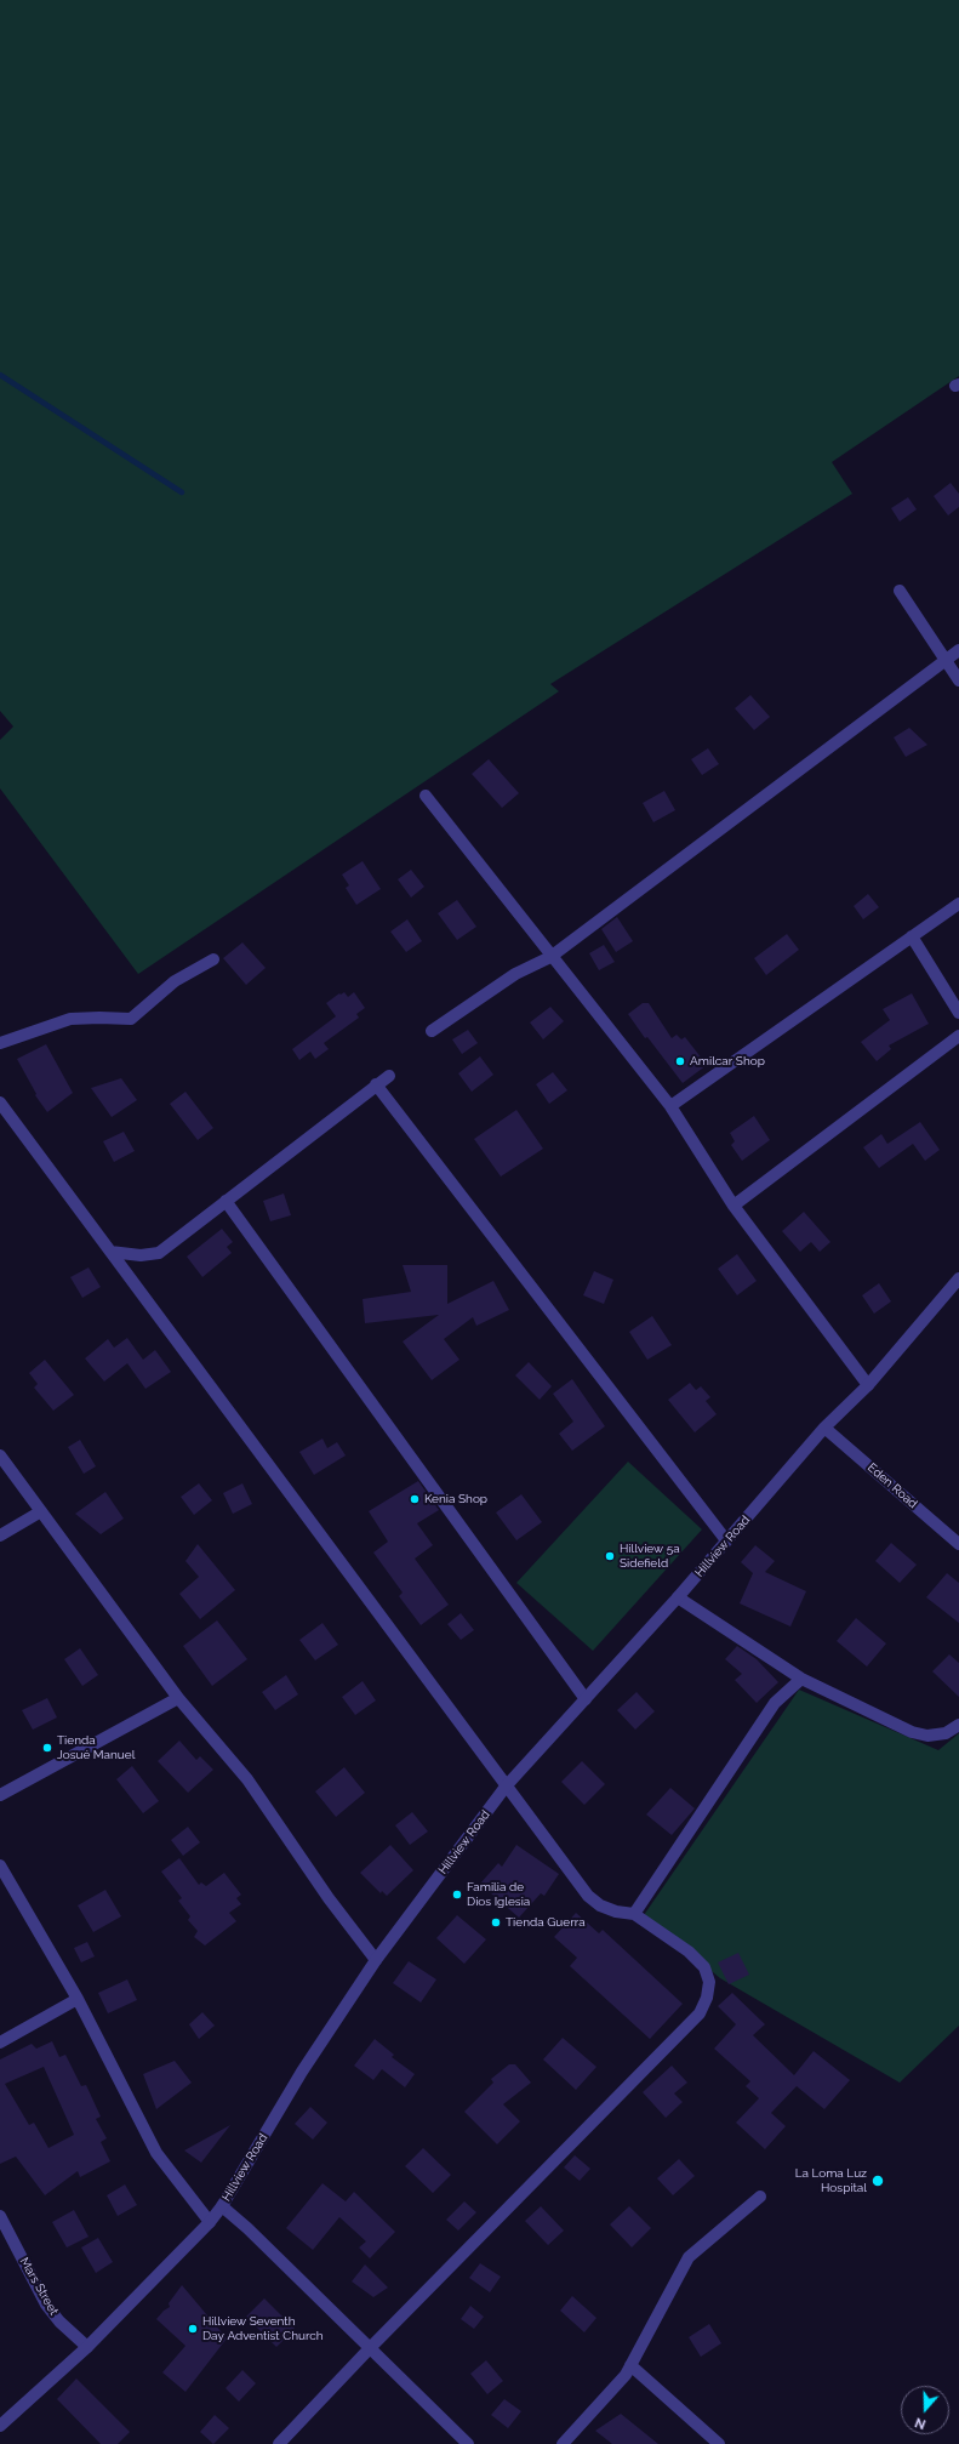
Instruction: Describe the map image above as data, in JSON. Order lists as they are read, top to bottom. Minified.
{"streets":{"street":["Eden Road","Hillview Road","Mars Street"]},"crossings":[["Eden Road","Hillview Road"],["Hillview Road","Mars Street"]],"places":["Amilcar Shop","Kenia Shop","Hillview 5a Sidefield","Tienda Josué Manuel","Familia de Dios Iglesia","Tienda Guerra","La Loma Luz Hospital","Hillview Seventh Day Adventist Church"],"north":"bottom"}
